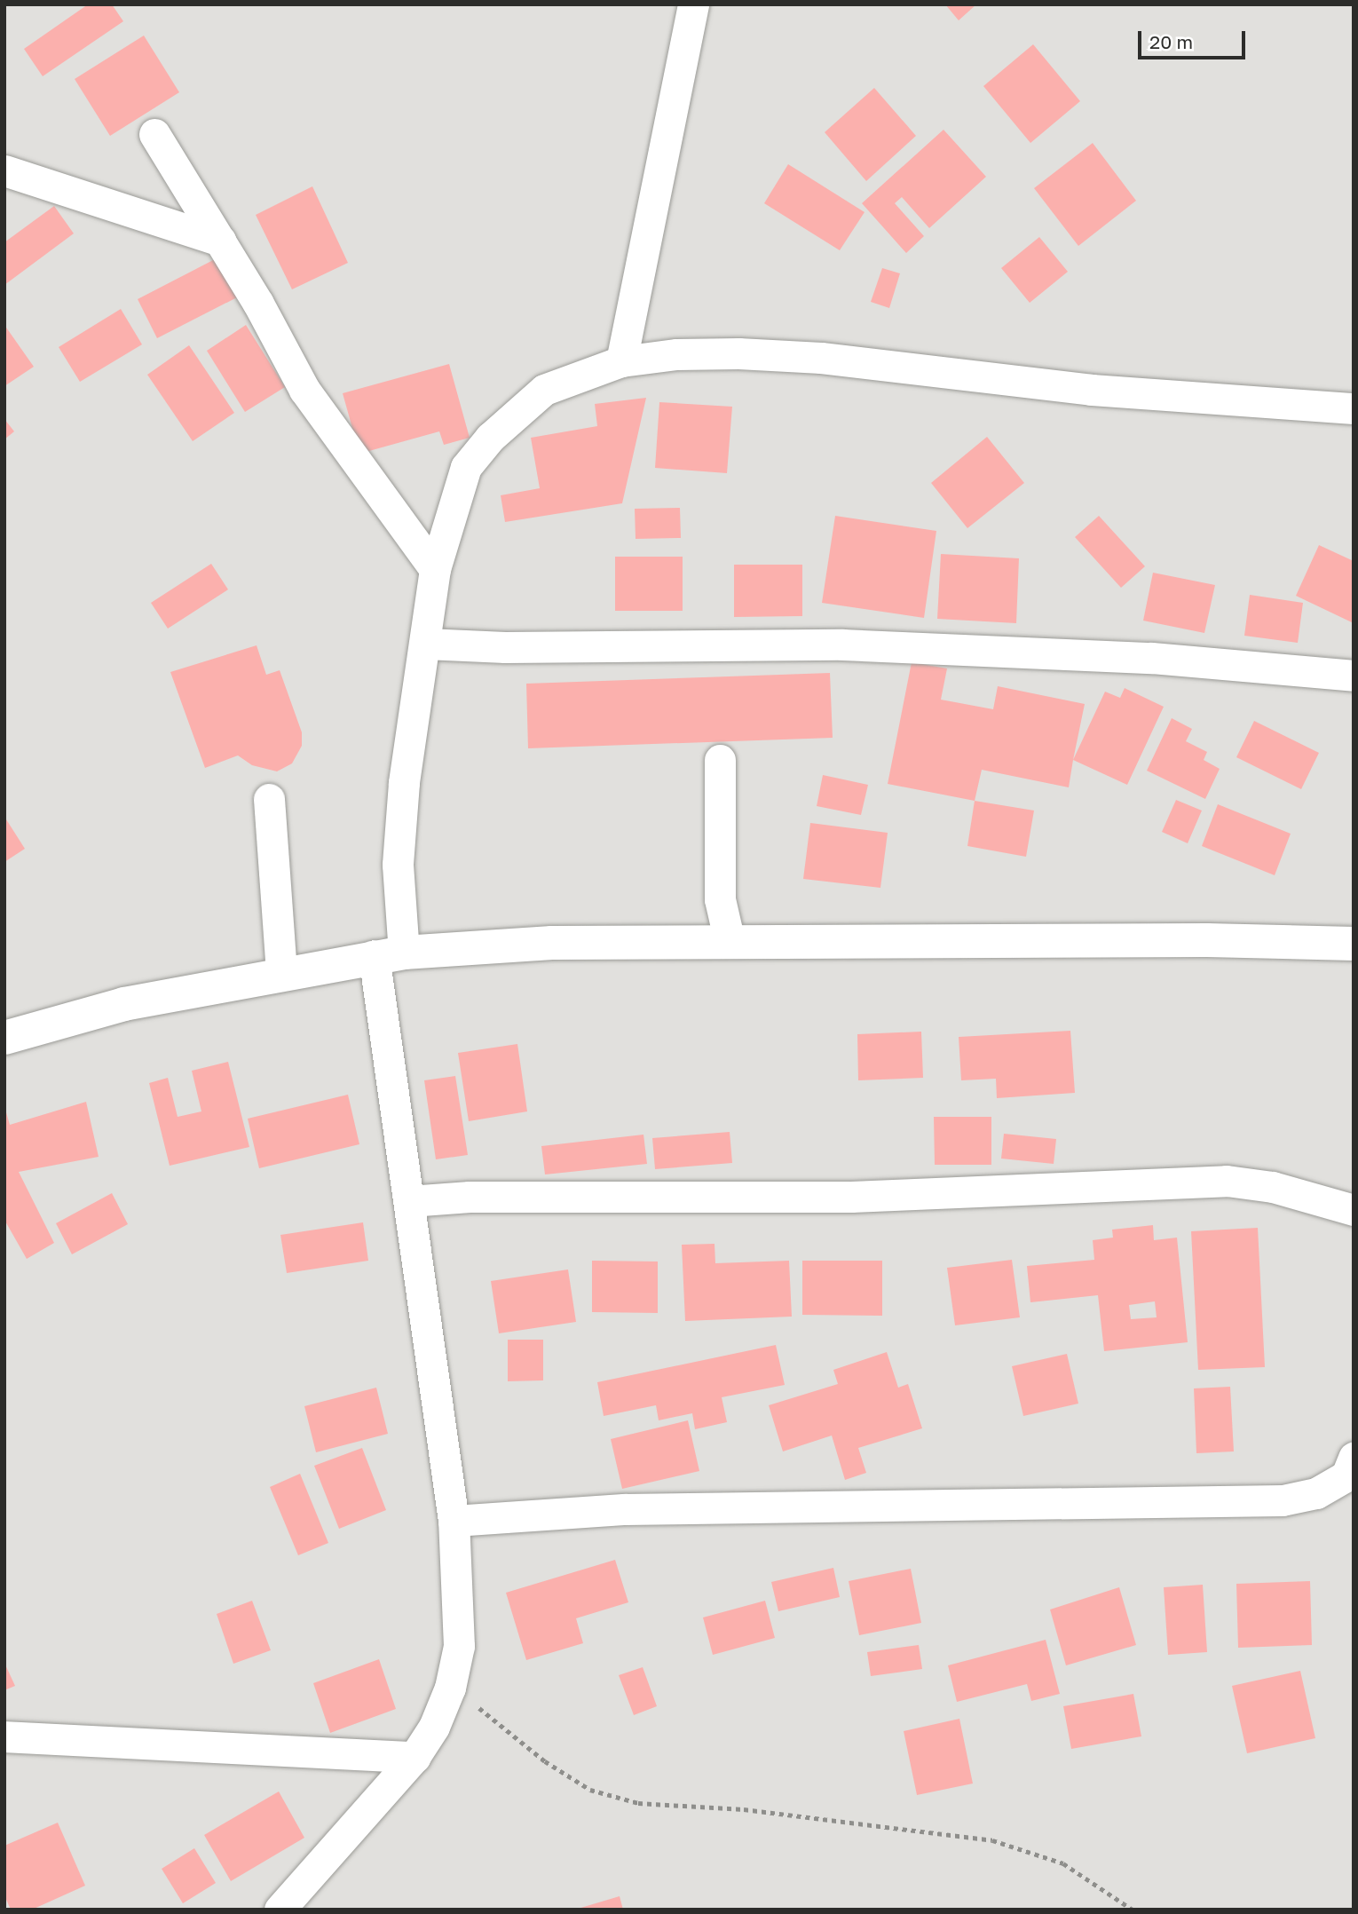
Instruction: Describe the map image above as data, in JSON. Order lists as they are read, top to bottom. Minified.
{"scale_bar":"20 m"}
